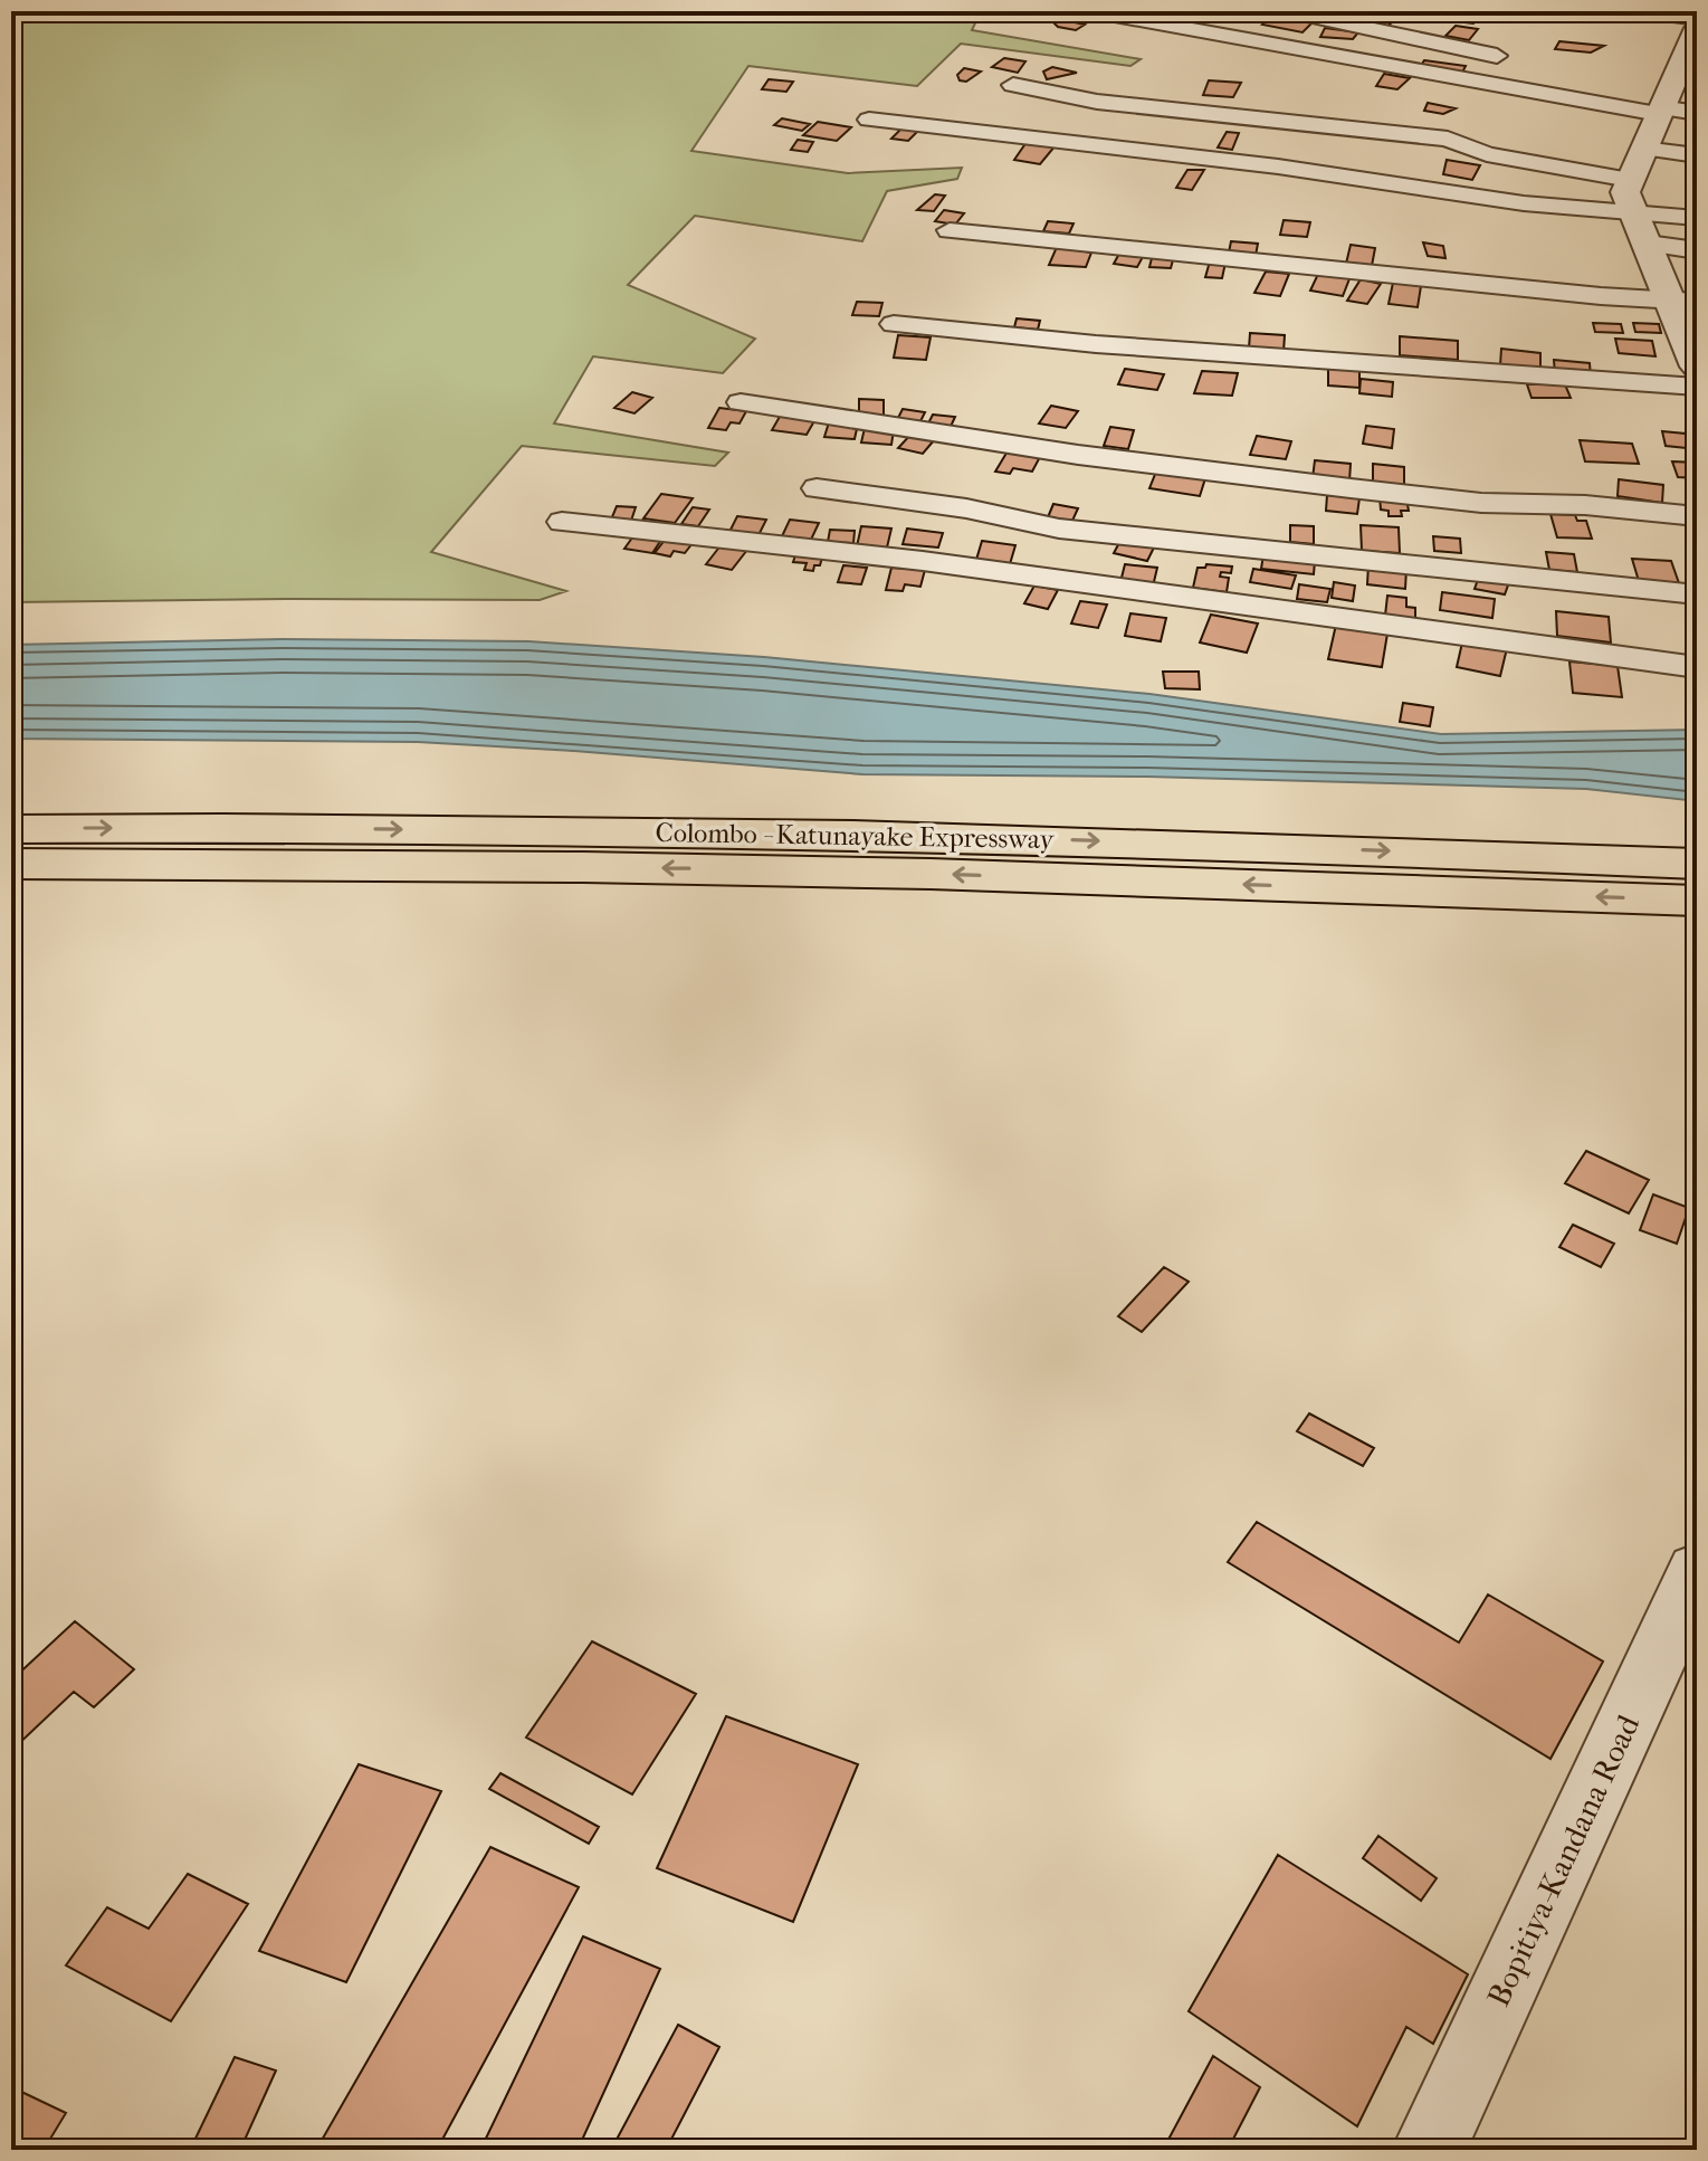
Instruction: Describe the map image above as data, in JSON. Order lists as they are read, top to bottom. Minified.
{"streets":{"highway":["Colombo - Katunayake Expressway"],"street":["Bopitiya-Kandana Road"]}}
